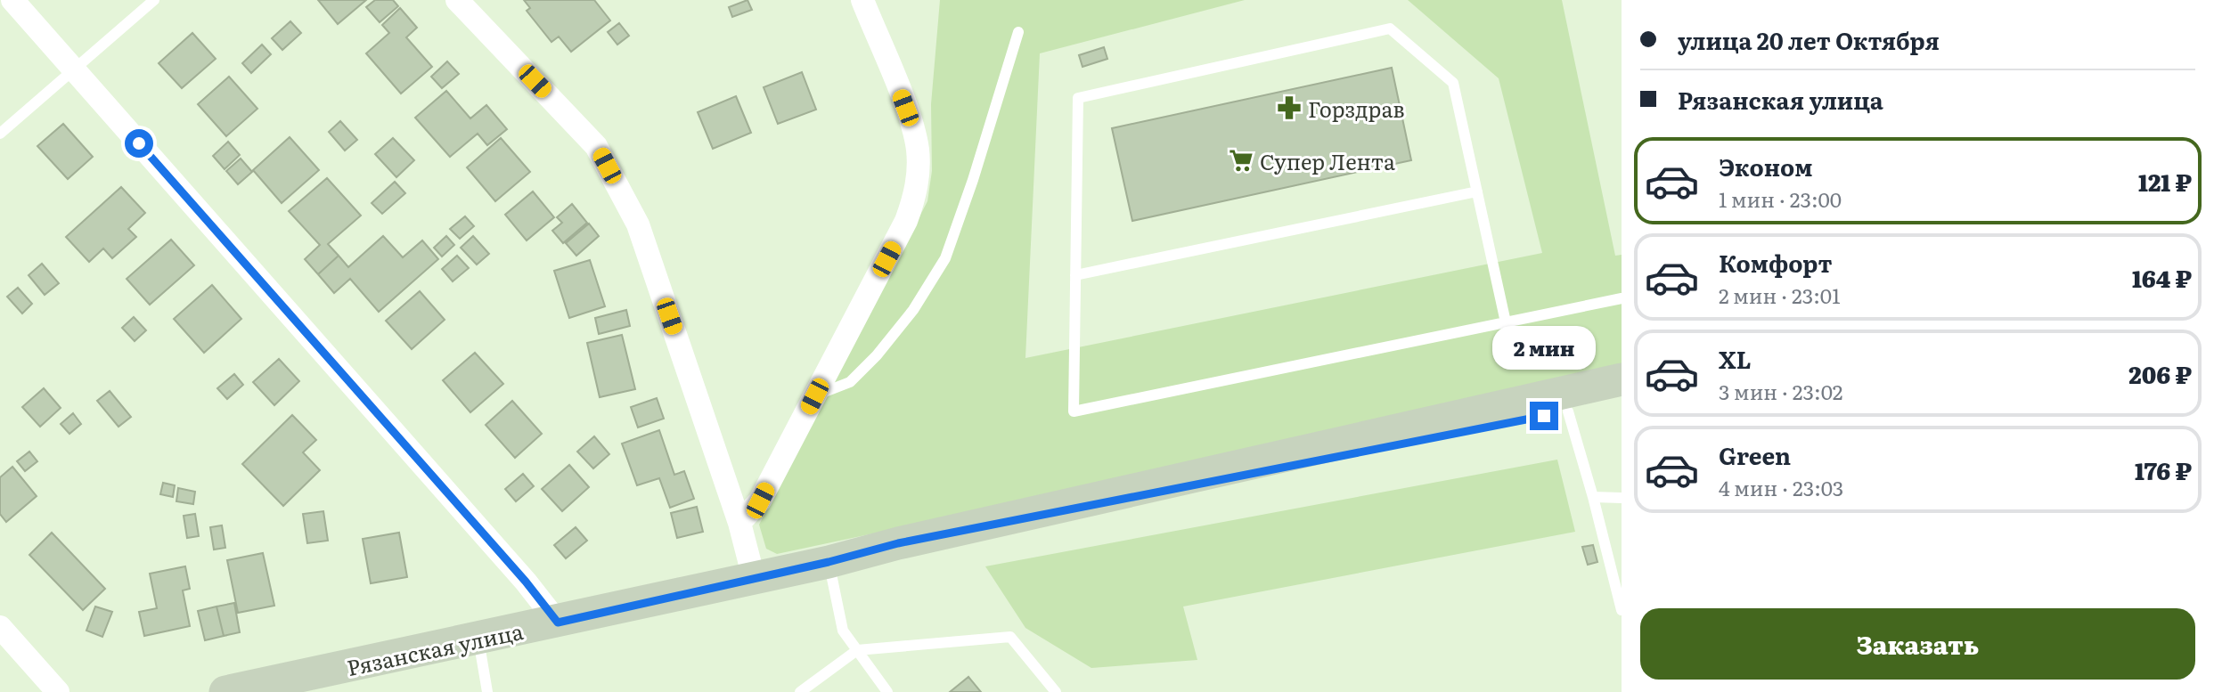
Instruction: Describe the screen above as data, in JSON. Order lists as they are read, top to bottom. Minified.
{"streets":{"main road":["Рязанская улица"]},"places":{"pharmacy":["Горздрав"],"supermarket":["Супер Лента"]},"page":{"banner":["улица 20 лет Октября","Рязанская улица"],"list":[{"name":"Эконом","note":"1 мин · 23:00","value":"121 ₽"},{"name":"Комфорт","note":"2 мин · 23:01","value":"164 ₽"},{"name":"XL","note":"3 мин · 23:02","value":"206 ₽"},{"name":"Green","note":"4 мин · 23:03","value":"176 ₽"}],"bubble":"2 мин","buttons":"Заказать"}}
